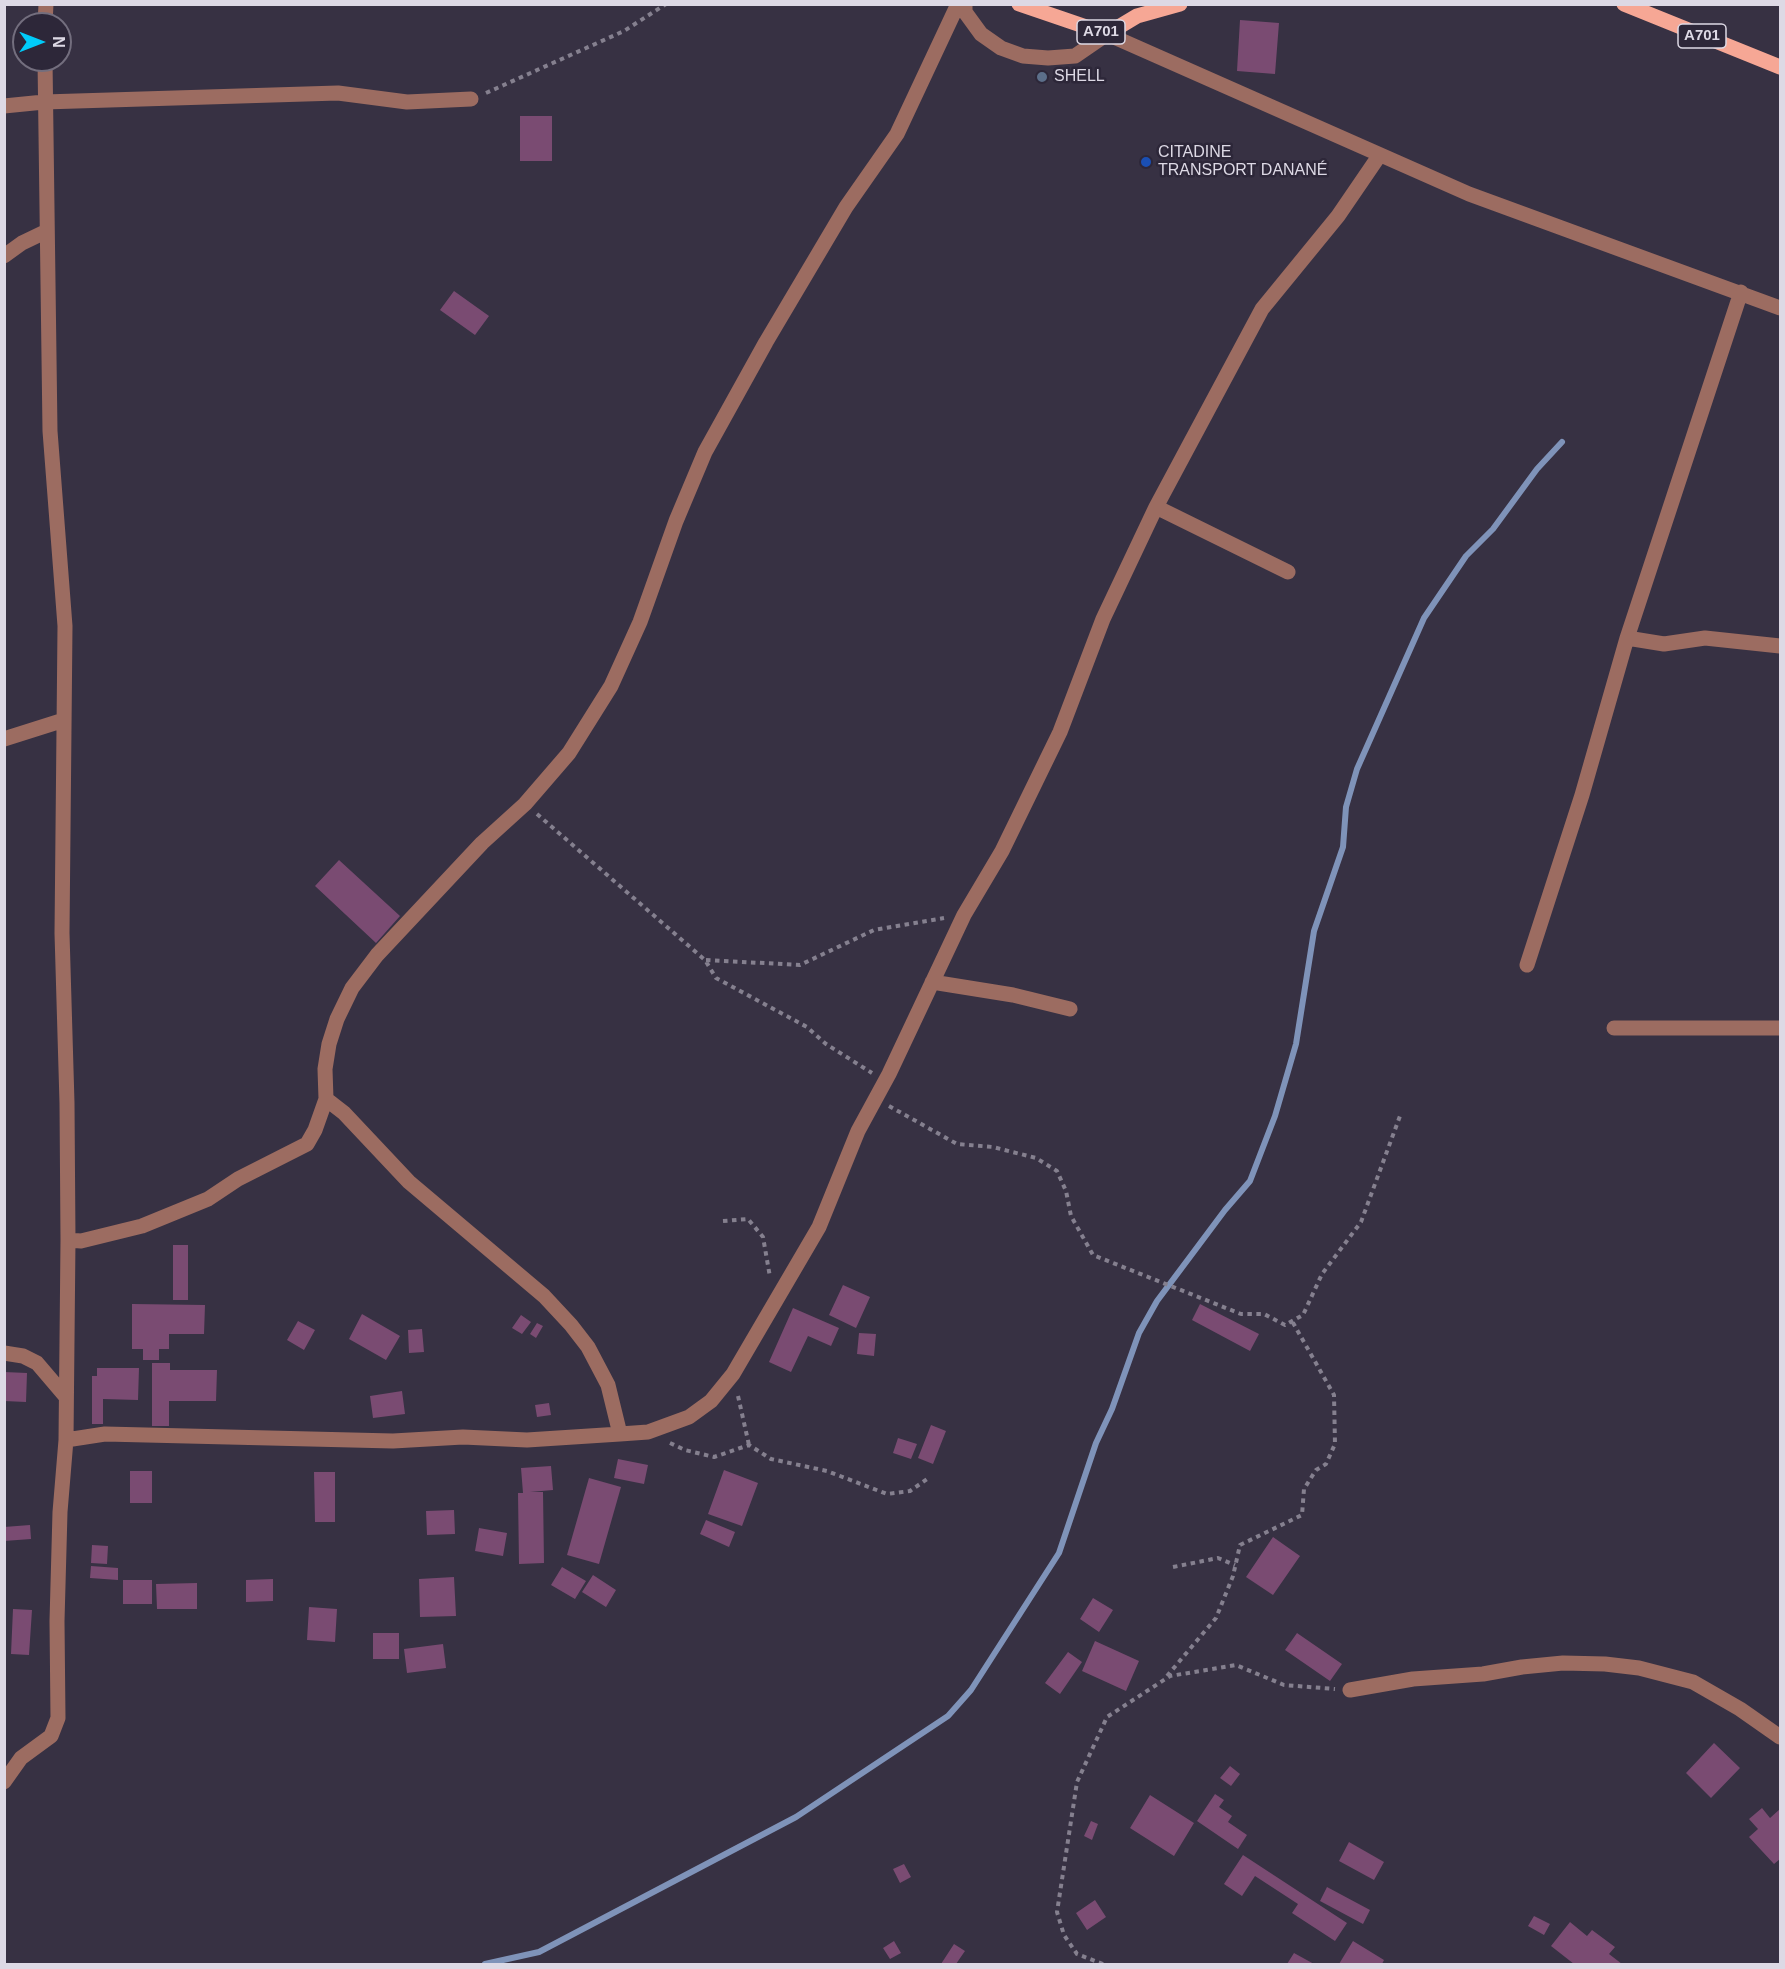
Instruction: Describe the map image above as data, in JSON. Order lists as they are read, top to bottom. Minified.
{"streets":{"main road":["A701"]},"places":["SHELL","CITADINE TRANSPORT DANANÉ"],"north":"right"}
